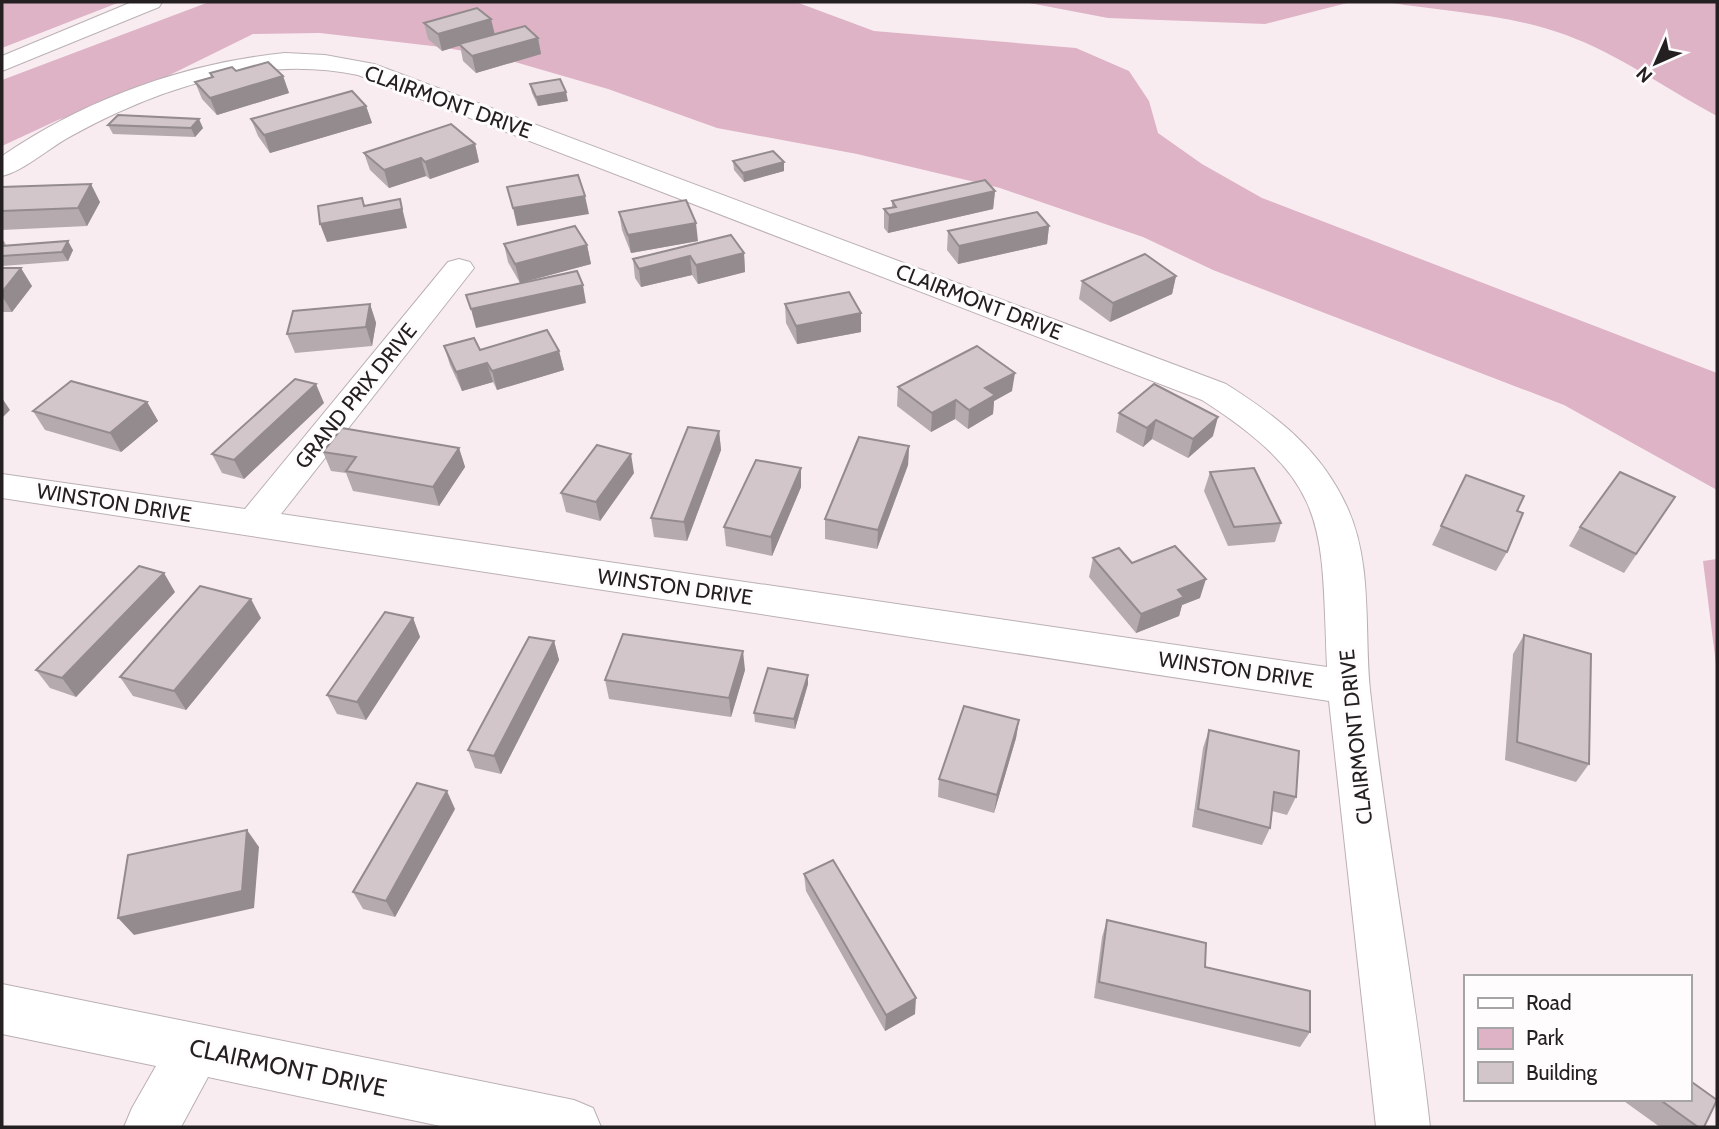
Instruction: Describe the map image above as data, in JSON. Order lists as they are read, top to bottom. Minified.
{"streets":{"street":["CLAIRMONT DRIVE","GRAND PRIX DRIVE","WINSTON DRIVE"]},"crossings":[["CLAIRMONT DRIVE","WINSTON DRIVE"],["GRAND PRIX DRIVE","WINSTON DRIVE"]],"legend":["Road","Park","Building"],"north":"bottom left"}
